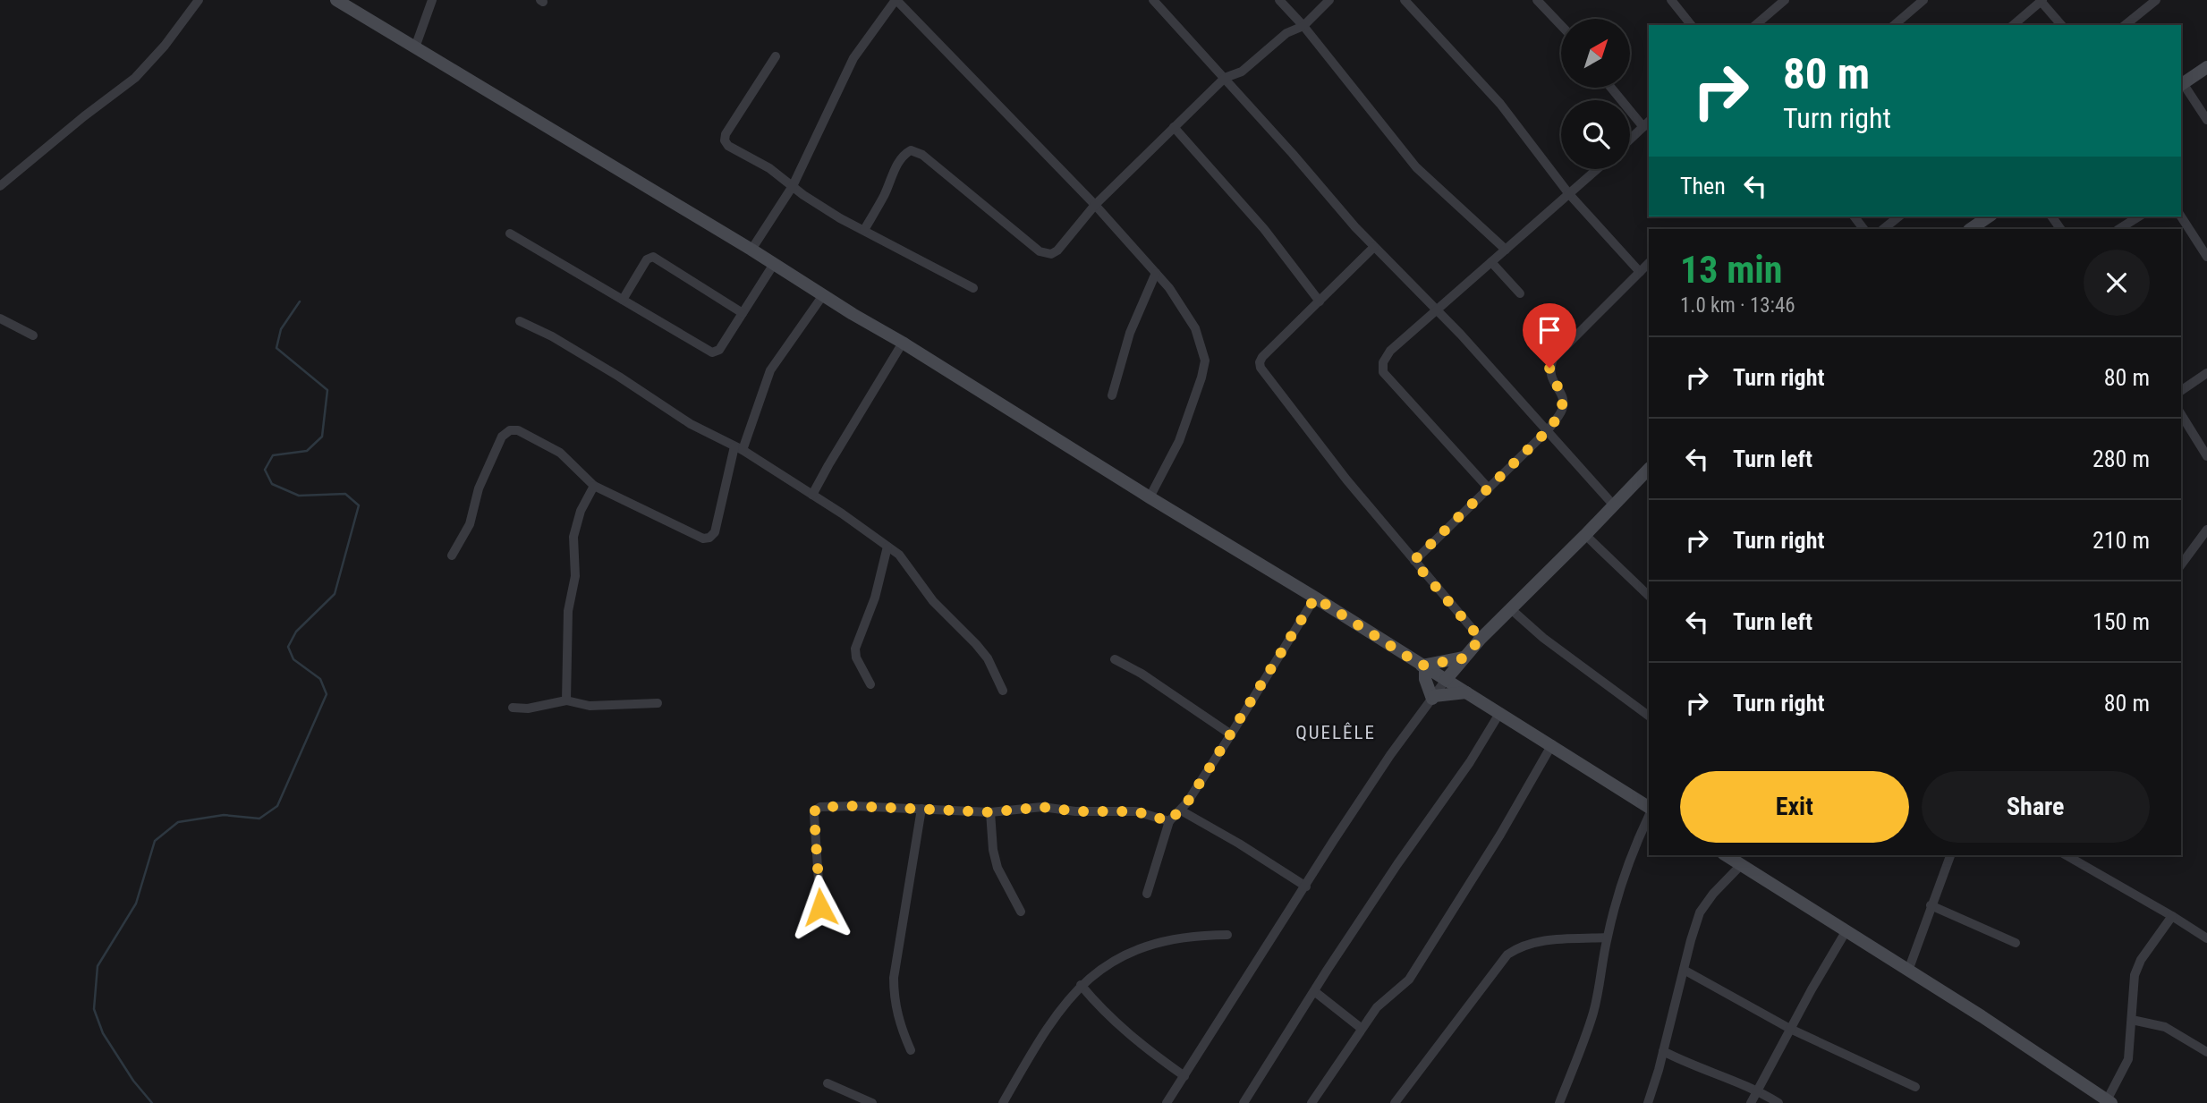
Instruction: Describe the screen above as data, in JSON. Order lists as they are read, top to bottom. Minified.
{"districts":["QUELÊLE"],"north":"top right","page":{"turn":["80 m","Turn right"],"then":"Then","heading":["13 min","1.0 km · 13:46"],"list":[{"name":"Turn right","value":"80 m"},{"name":"Turn left","value":"280 m"},{"name":"Turn right","value":"210 m"},{"name":"Turn left","value":"150 m"},{"name":"Turn right","value":"80 m"}],"buttons":["Exit","Share"]}}
